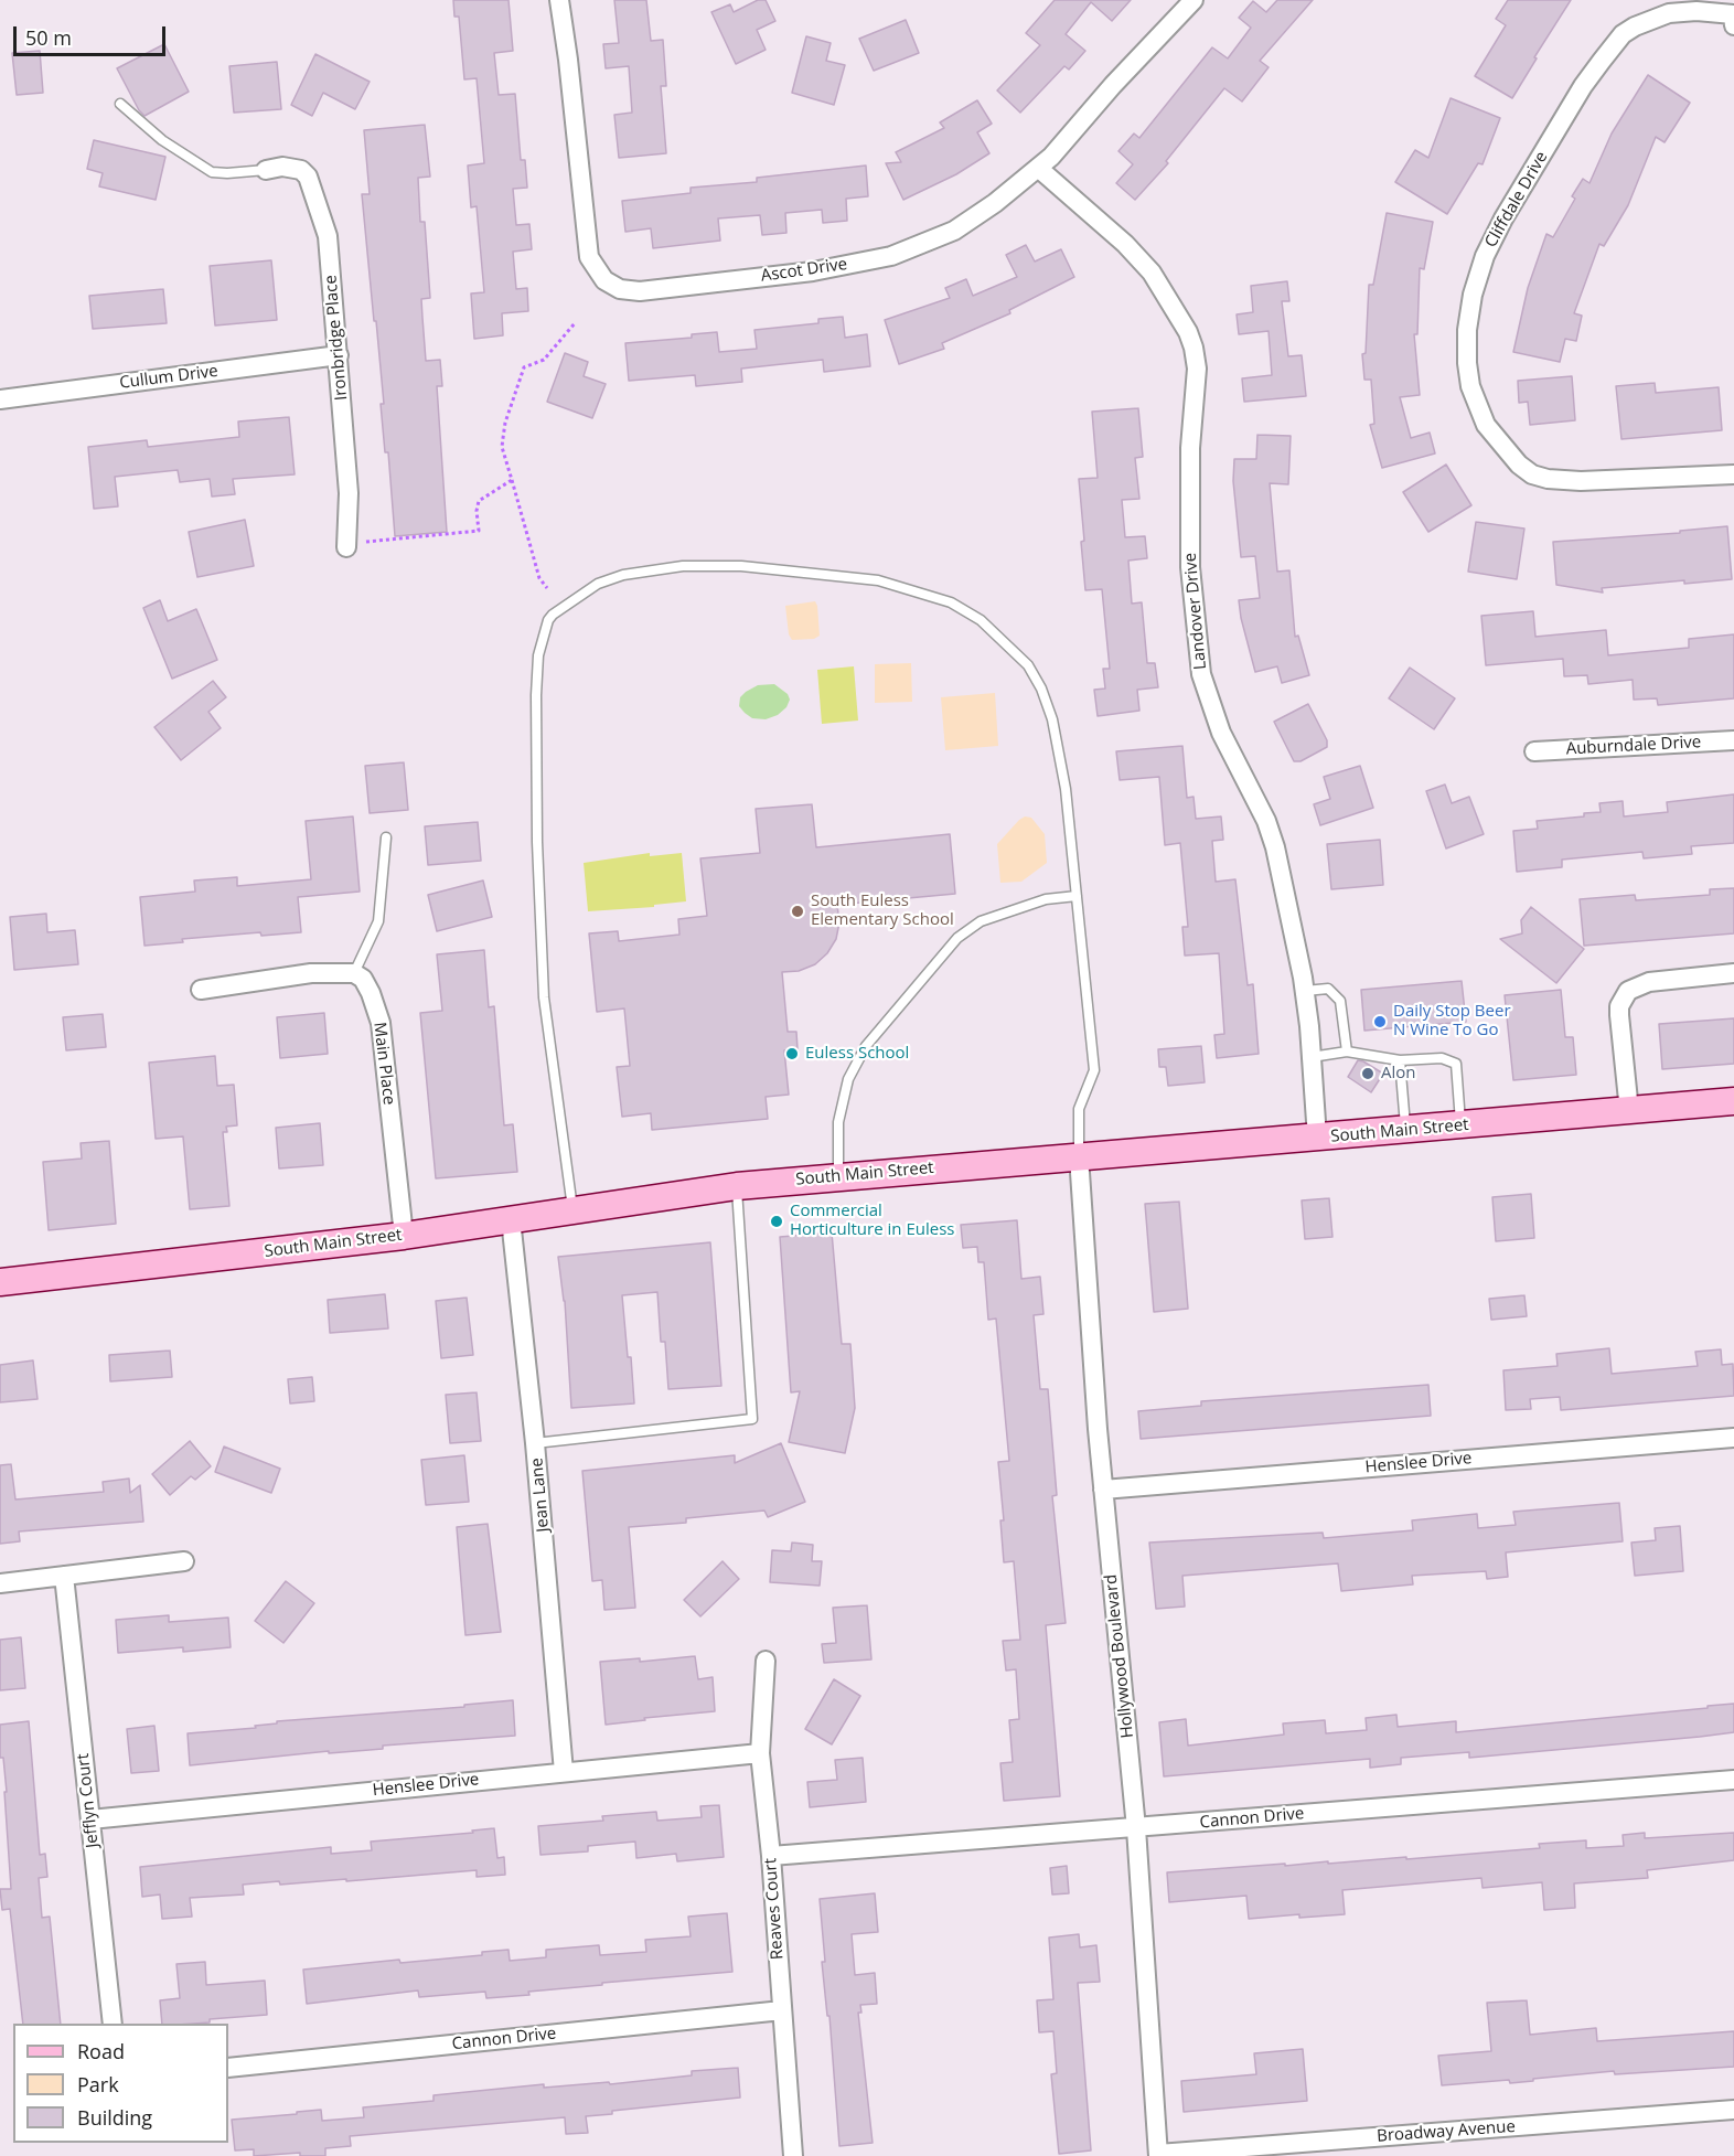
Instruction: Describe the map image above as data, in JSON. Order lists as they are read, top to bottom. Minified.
{"streets":{"street":["Cliffdale Drive","Ascot Drive","Ironbridge Place","Cullum Drive","Landover Drive","Auburndale Drive","Main Place","South Main Street","Henslee Drive","Jean Lane","Hollywood Boulevard","Jefflyn Court","Cannon Drive","Reaves Court","Broadway Avenue"]},"crossings":[["Ascot Drive","Landover Drive"],["Ironbridge Place","Cullum Drive"],["Landover Drive","South Main Street"],["Main Place","South Main Street"],["South Main Street","Jean Lane"],["South Main Street","Hollywood Boulevard"],["Henslee Drive","Jean Lane"],["Henslee Drive","Hollywood Boulevard"],["Henslee Drive","Jefflyn Court"],["Henslee Drive","Reaves Court"],["Hollywood Boulevard","Cannon Drive"],["Hollywood Boulevard","Broadway Avenue"],["Cannon Drive","Reaves Court"]],"places":["South Euless Elementary School","Daily Stop Beer N Wine To Go","Euless School","Alon","Commercial Horticulture in Euless"],"legend":["Road","Park","Building"],"scale_bar":"50 m"}
